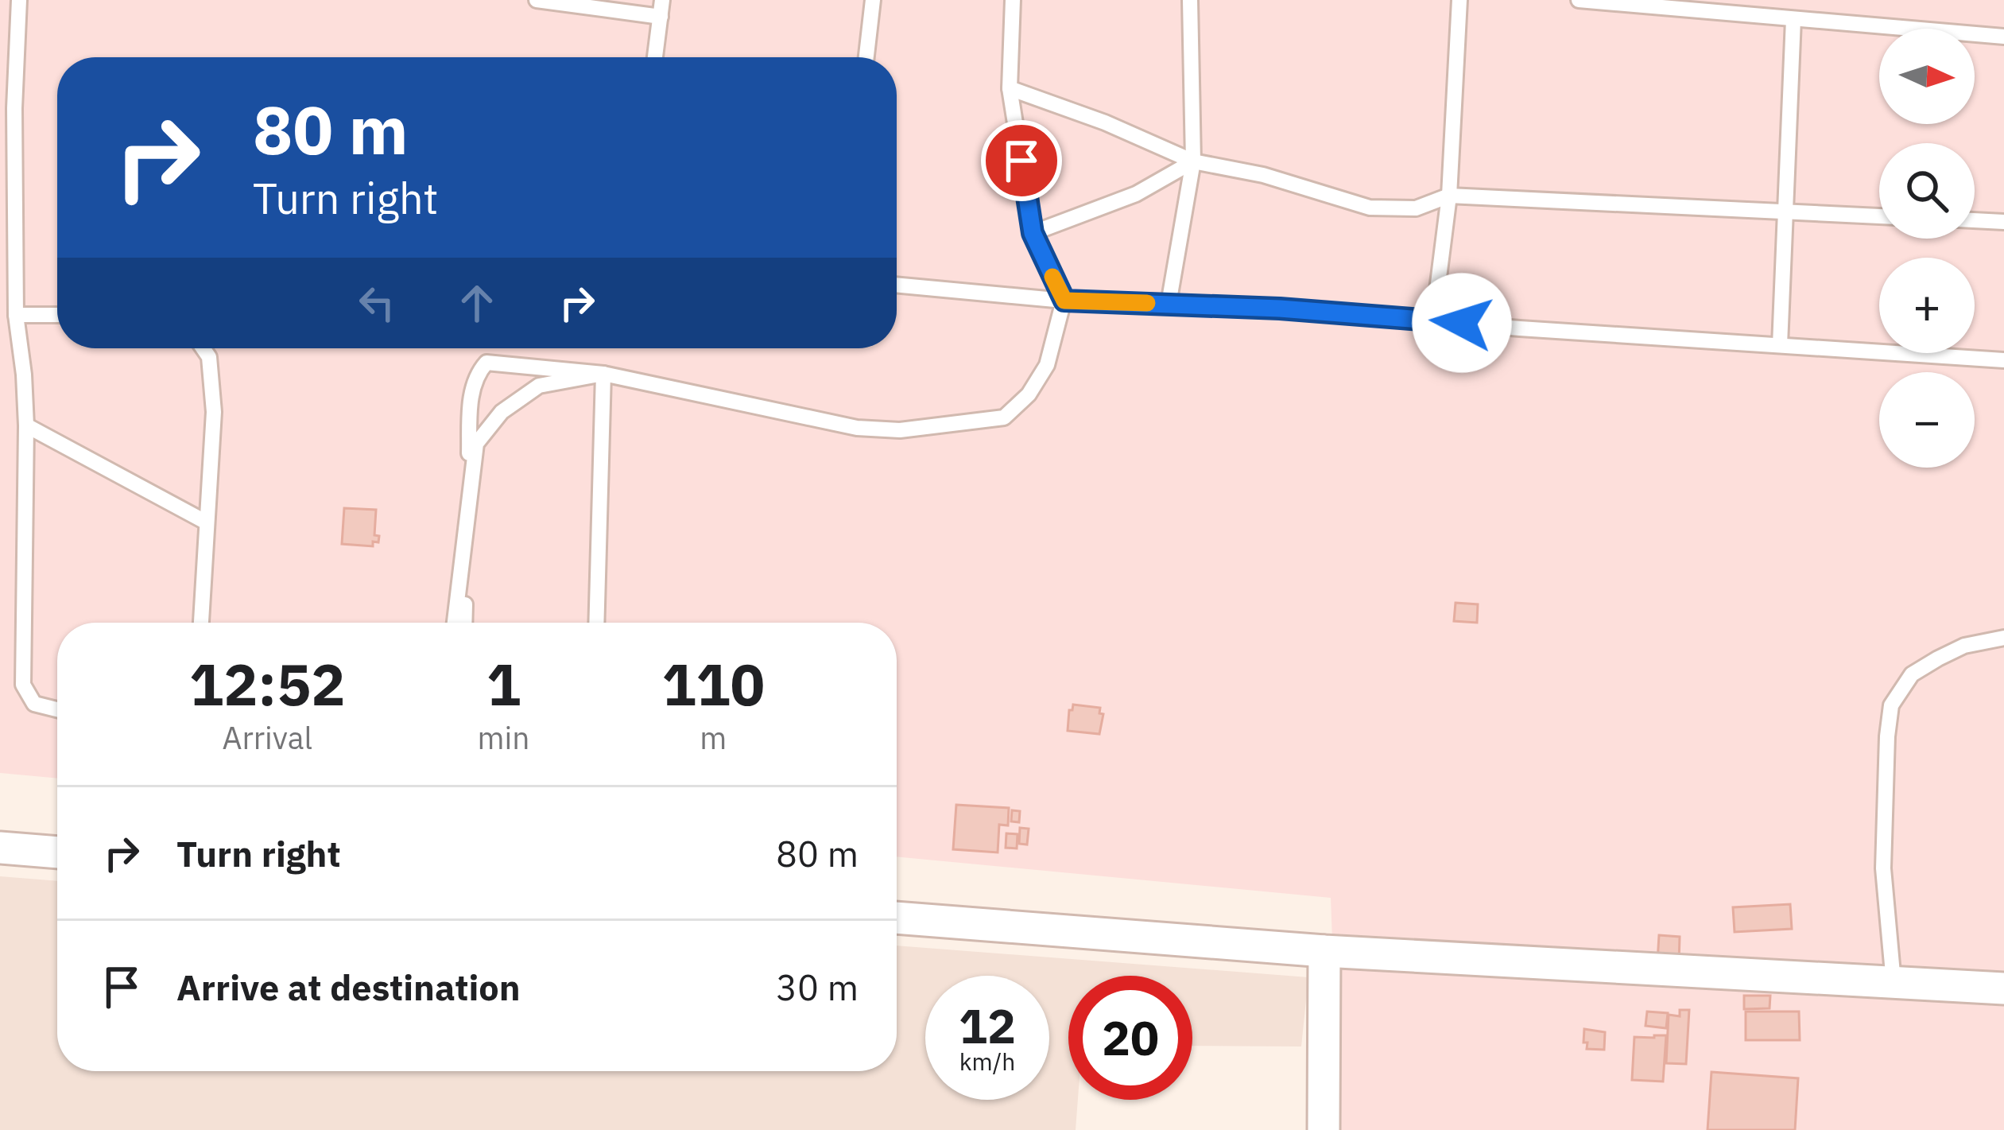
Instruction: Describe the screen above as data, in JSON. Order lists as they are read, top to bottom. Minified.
{"north":"right","page":{"map_buttons":["+","−"],"turn":["80 m","Turn right"],"eta":["12:52","Arrival","1","min","110","m"],"list":[{"name":"Turn right","value":"80 m"},{"name":"Arrive at destination","value":"30 m"}],"speed":"12 km/h","limit":"20"}}
